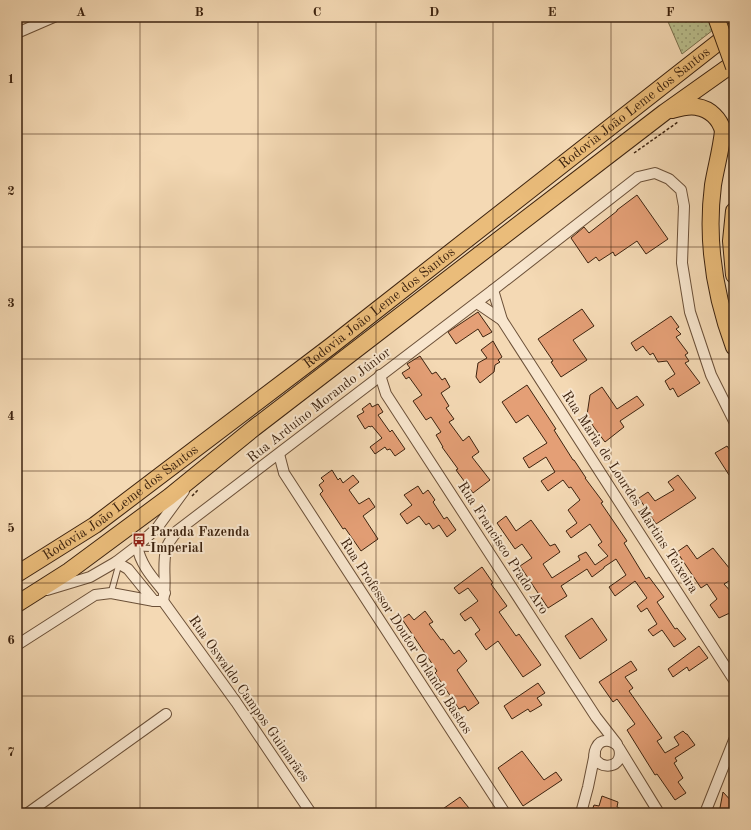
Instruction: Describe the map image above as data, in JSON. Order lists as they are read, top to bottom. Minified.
{"streets":{"main road":["Rodovia João Leme dos Santos"],"street":["Rua Arduíno Morando Júnior","Rua Maria de Lourdes Martins Teixeira","Rua Francisco Prado Aro","Rua Professor Doutor Orlando Bastos","Rua Oswaldo Campos Guimarães"]},"crossings":[["Rua Arduíno Morando Júnior","Rua Maria de Lourdes Martins Teixeira"],["Rua Arduíno Morando Júnior","Rua Francisco Prado Aro"],["Rua Arduíno Morando Júnior","Rua Professor Doutor Orlando Bastos"],["Rua Arduíno Morando Júnior","Rua Oswaldo Campos Guimarães"]],"places":{"bus stop":["Parada Fazenda Imperial"]},"grid":{"columns":["A","B","C","D","E","F"],"rows":["1","2","3","4","5","6","7"]}}
